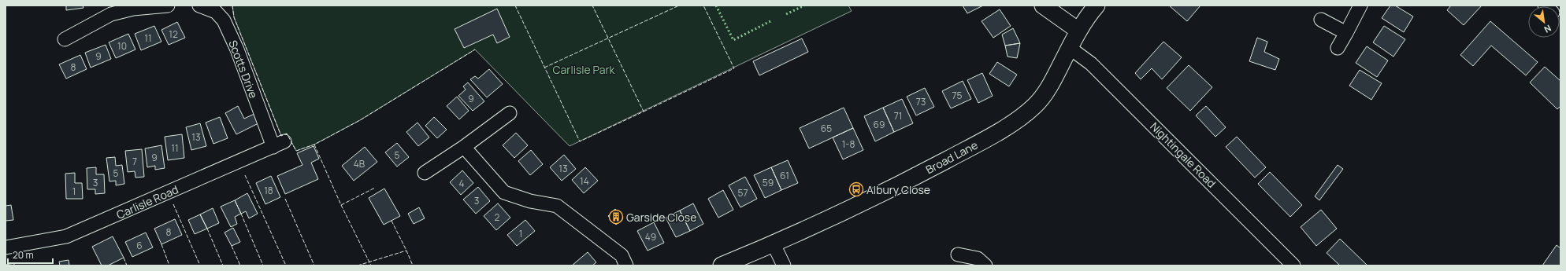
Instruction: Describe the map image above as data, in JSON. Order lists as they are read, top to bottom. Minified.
{"streets":{"street":["Scotts Drive","Nightingale Road","Broad Lane","Carlisle Road"]},"crossings":[["Scotts Drive","Carlisle Road"],["Nightingale Road","Broad Lane"]],"parks":["Carlisle Park"],"places":{"bus stop":["Albury Close"],"building":["Garside Close"]},"house_numbers":["12","11","10","9","8","75","9","73","71","69","65","13","1-8","11","5","9","7","4B","13","5","61","14","3","59","4","18","1","57","3","2","8","1","49","6"],"scale_bar":"20 m","north":"bottom right"}
